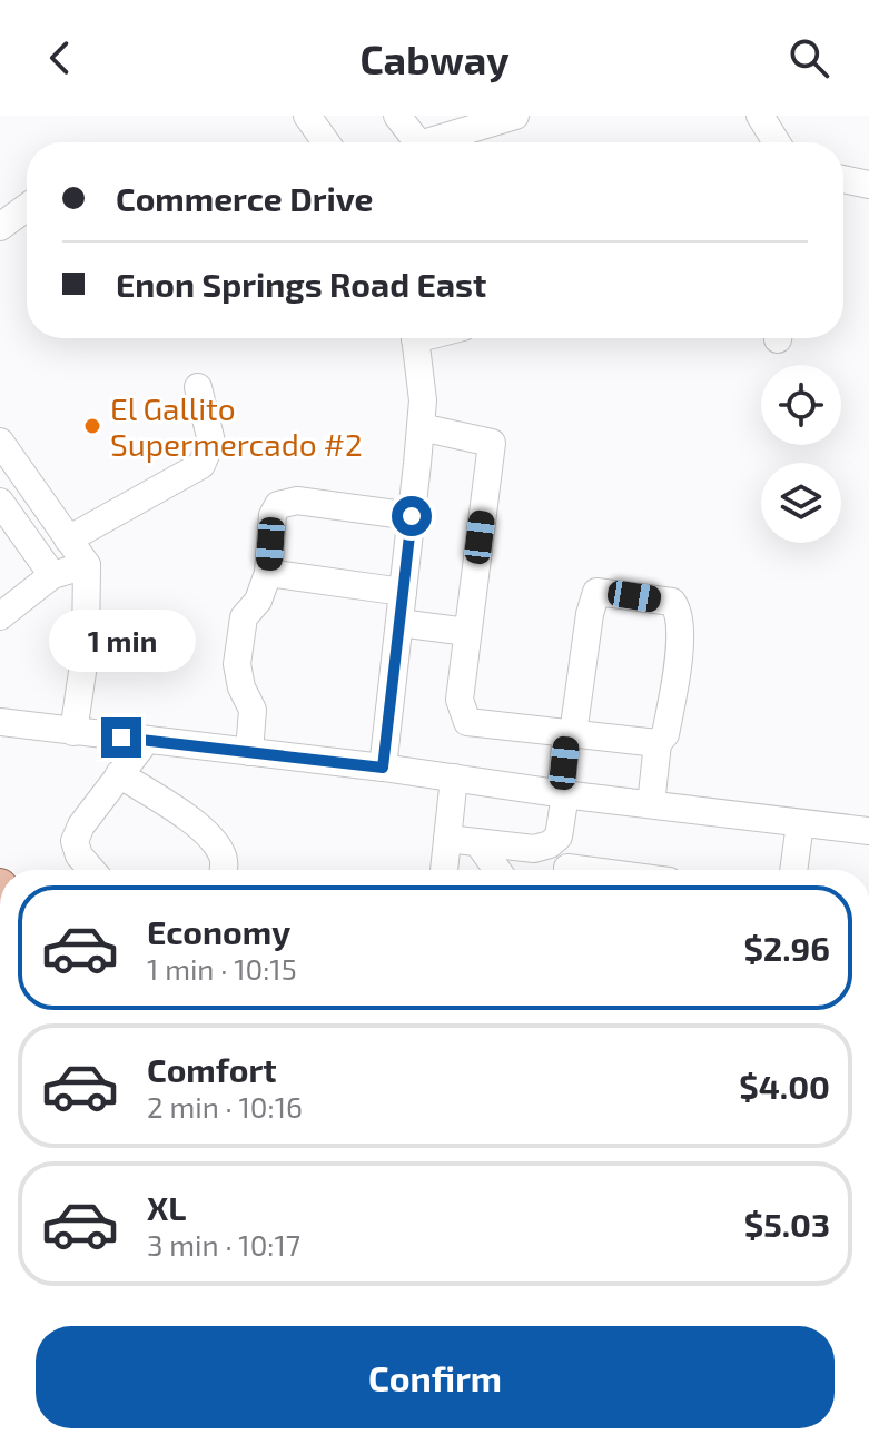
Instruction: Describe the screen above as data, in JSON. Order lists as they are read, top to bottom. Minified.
{"places":["El Gallito Supermercado #2"],"page":{"header":"Cabway","banner":["Commerce Drive","Enon Springs Road East"],"bubble":"1 min","list":[{"name":"Economy","note":"1 min · 10:15","value":"$2.96"},{"name":"Comfort","note":"2 min · 10:16","value":"$4.00"},{"name":"XL","note":"3 min · 10:17","value":"$5.03"}],"buttons":"Confirm"}}
